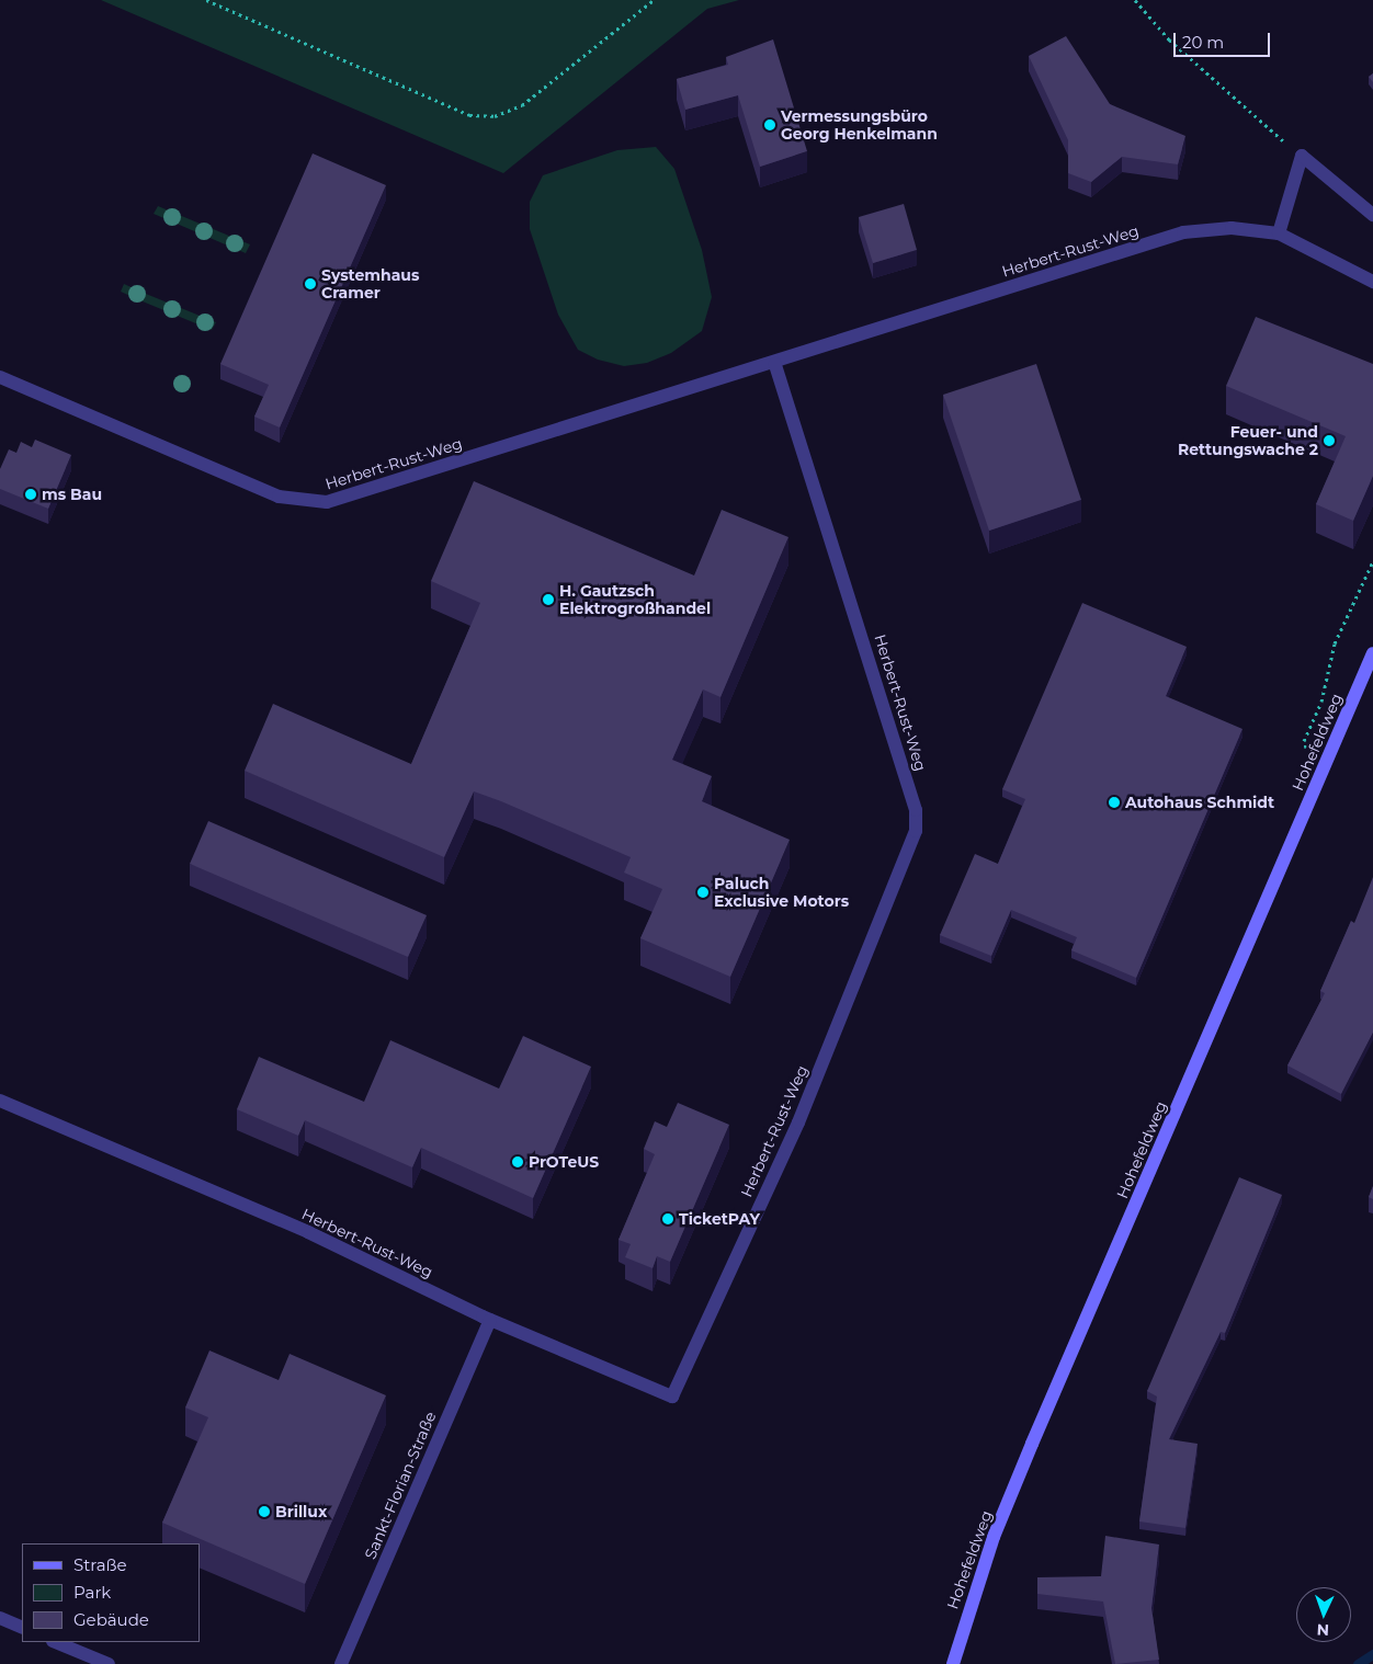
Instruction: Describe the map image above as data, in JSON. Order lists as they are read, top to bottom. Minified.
{"streets":{"main road":["Hohefeldweg"],"street":["Herbert-Rust-Weg","Sankt-Florian-Straße"]},"crossings":[["Herbert-Rust-Weg","Sankt-Florian-Straße"]],"places":["Vermessungsbüro Georg Henkelmann","Systemhaus Cramer","Feuer- und Rettungswache 2","ms Bau","H. Gautzsch Elektrogroßhandel","Autohaus Schmidt","Paluch Exclusive Motors","PrOTeUS","TicketPAY","Brillux"],"legend":["Straße","Park","Gebäude"],"scale_bar":"20 m","north":"bottom"}
